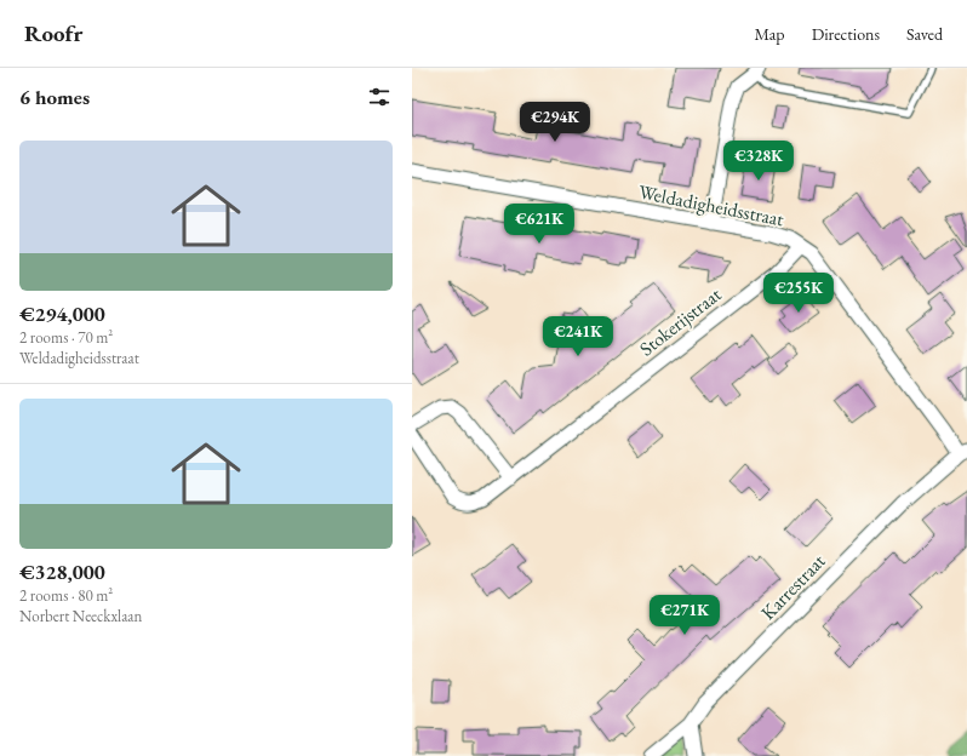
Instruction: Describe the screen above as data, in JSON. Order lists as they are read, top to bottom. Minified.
{"streets":{"street":["Weldadigheidsstraat","Stokerijstraat","Karrestraat"]},"crossings":[["Weldadigheidsstraat","Stokerijstraat"],["Weldadigheidsstraat","Karrestraat"]],"page":{"header":"Roofr","nav":["Map","Directions","Saved"],"heading":"6 homes","price":["€294K","€328K","€621K","€255K","€241K","€271K"],"list":[{"name":"€294,000","note":"2 rooms · 70 m² · Weldadigheidsstraat"},{"name":"€328,000","note":"2 rooms · 80 m² · Norbert Neeckxlaan"}]}}
